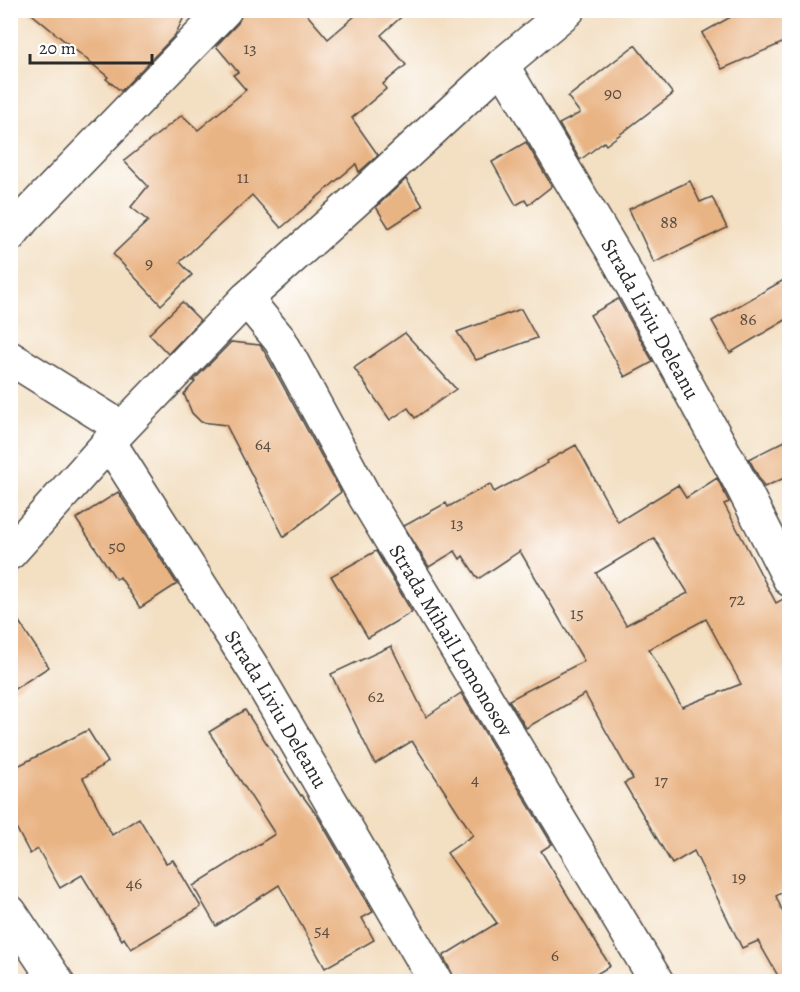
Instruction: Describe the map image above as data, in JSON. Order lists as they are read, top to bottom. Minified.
{"streets":{"street":["Strada Liviu Deleanu","Strada Mihail Lomonosov"]},"house_numbers":["13","90","11","88","9","86","64","13","50","72","15","62","4","17","19","46","54","6"],"scale_bar":"20 m"}
